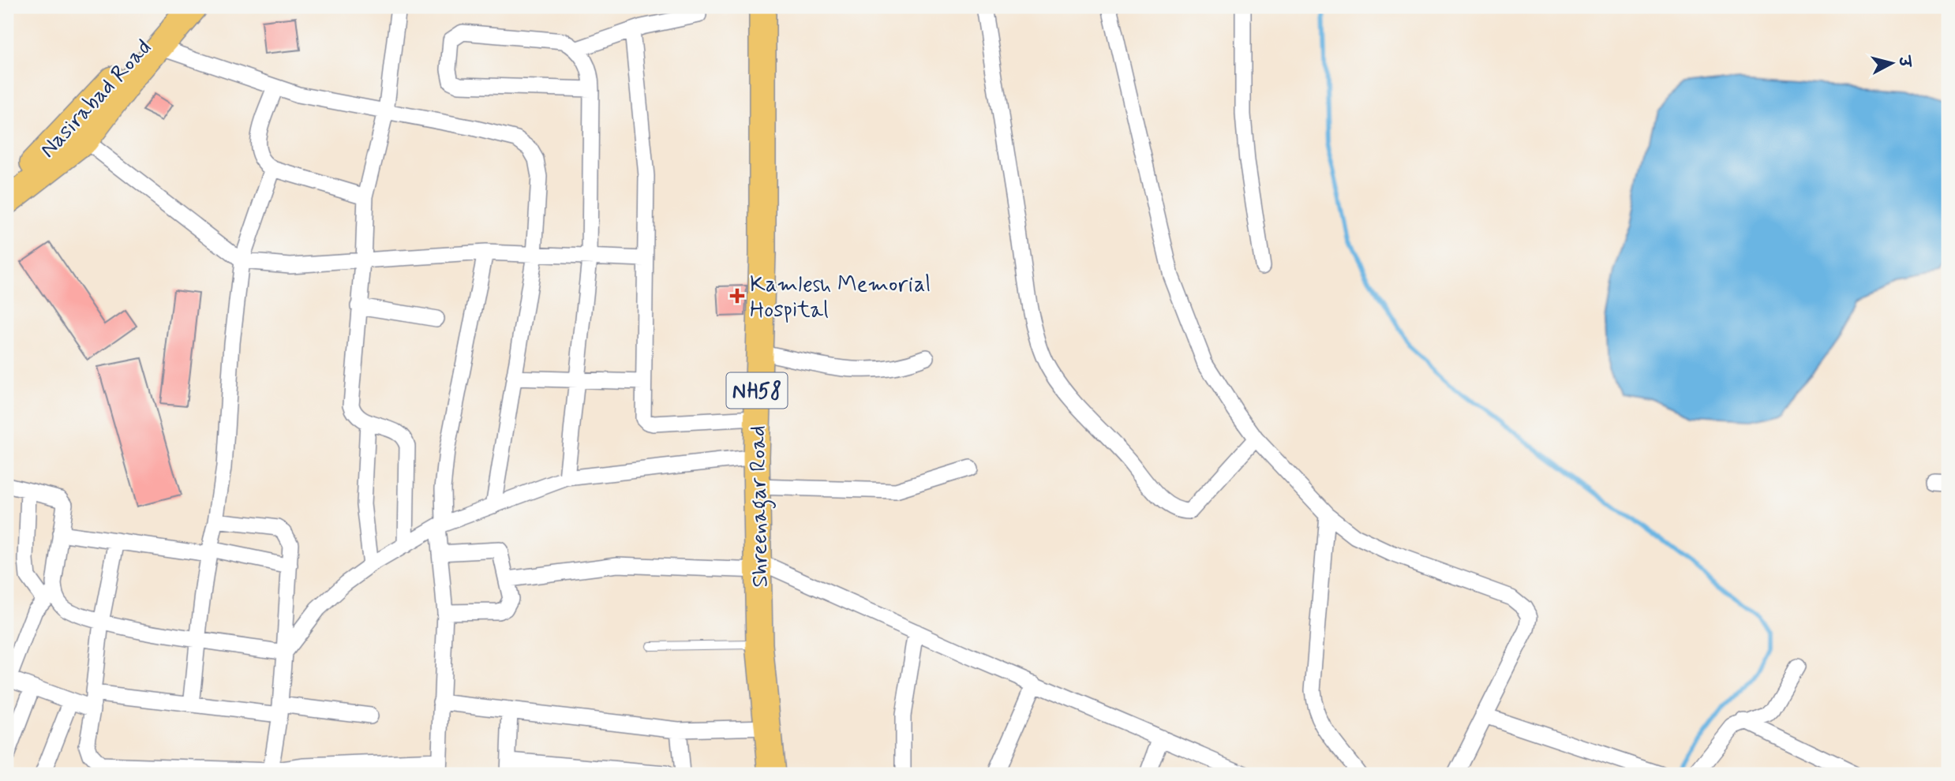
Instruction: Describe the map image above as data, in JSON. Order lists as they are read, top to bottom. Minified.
{"streets":{"highway":["Nasirabad Road","NH58","Shreenagar Road"]},"places":{"health":["Kamlesh Memorial Hospital"]},"north":"right"}
